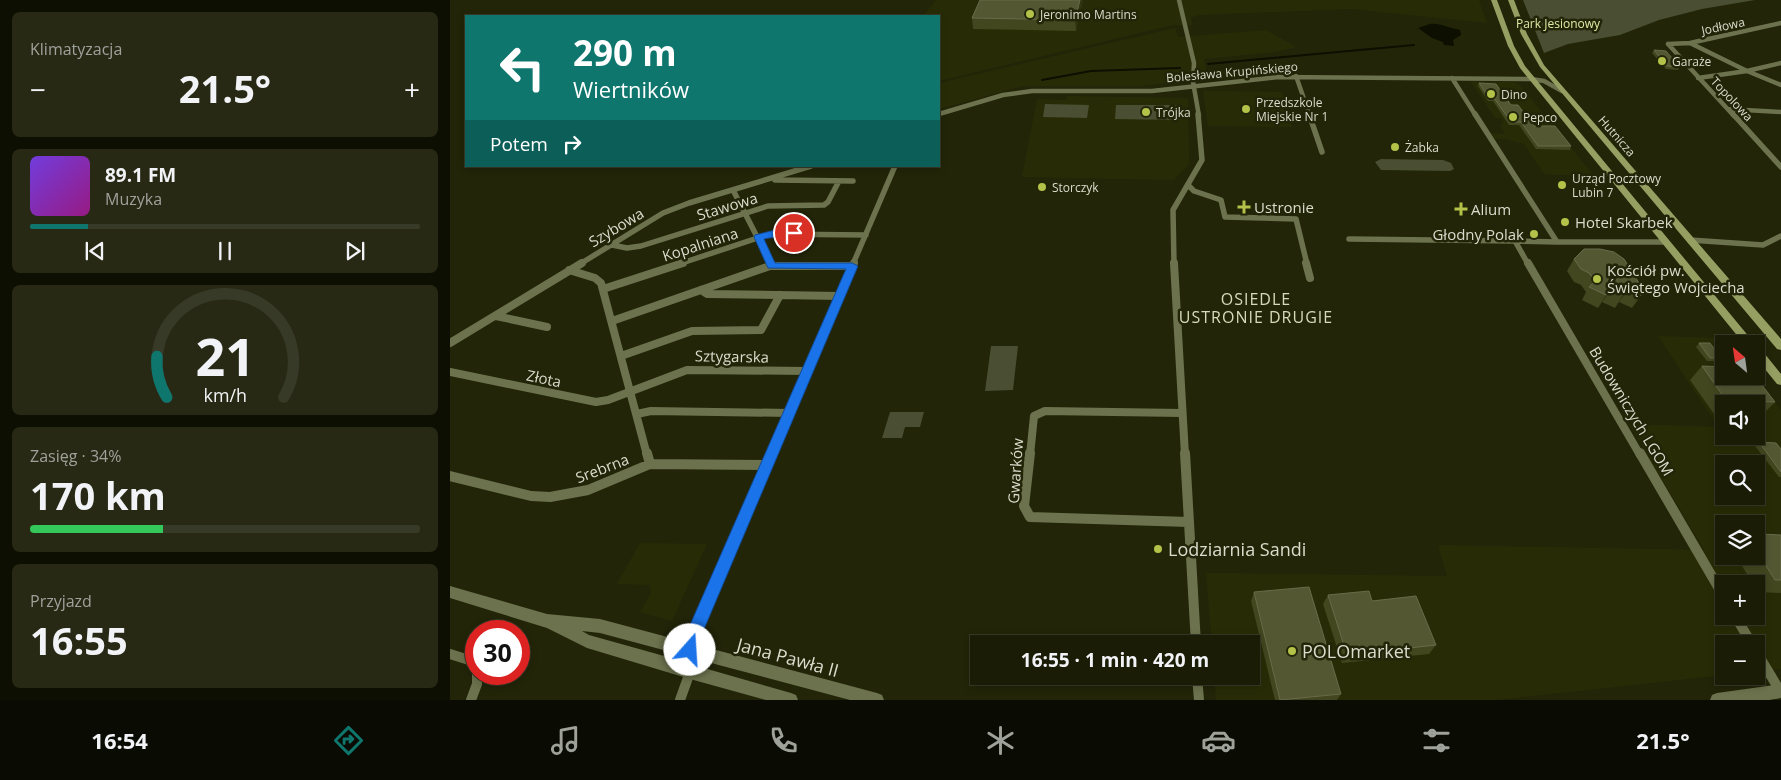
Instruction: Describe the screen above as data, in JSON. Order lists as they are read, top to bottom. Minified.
{"streets":{"main road":["Hutnicza"],"street":["Jodłowa","Bolesława Krupińskiego","Topolowa","Stawowa","Szybowa","Kopalniana","Sztygarska","Złota","Budowniczych LGOM","Srebrna","Gwarków","Jana Pawła II"]},"crossings":[["Jodłowa","Topolowa"],["Bolesława Krupińskiego","Hutnicza"],["Stawowa","Szybowa"],["Sztygarska","Złota"]],"districts":["OSIEDLE USTRONIE DRUGIE"],"parks":["Park Jesionowy"],"places":{"other":["Jeronimo Martins","Garaże","Dino","Przedszkole Miejskie Nr 1","Trójka","Pepco","Żabka","Urząd Pocztowy Lubin 7","Storczyk","Hotel Skarbek","Głodny Polak","Kościół pw. Świętego Wojciecha","Lodziarnia Sandi","POLOmarket"],"health":["Ustronie","Alium"]},"north":"top left","page":{"tile":["Klimatyzacja",["Zasięg · 34%","170 km"],["Przyjazd","16:55"]],"turn":["290 m","Wiertników"],"heat":["−","21.5°","+"],"then":"Potem","song":["89.1 FM","Muzyka"],"map_buttons":["+","−"],"limit":"30","trip":"16:55 · 1 min · 420 m","tabs":["16:54","21.5°"],"gauge":["21","km/h"]}}
